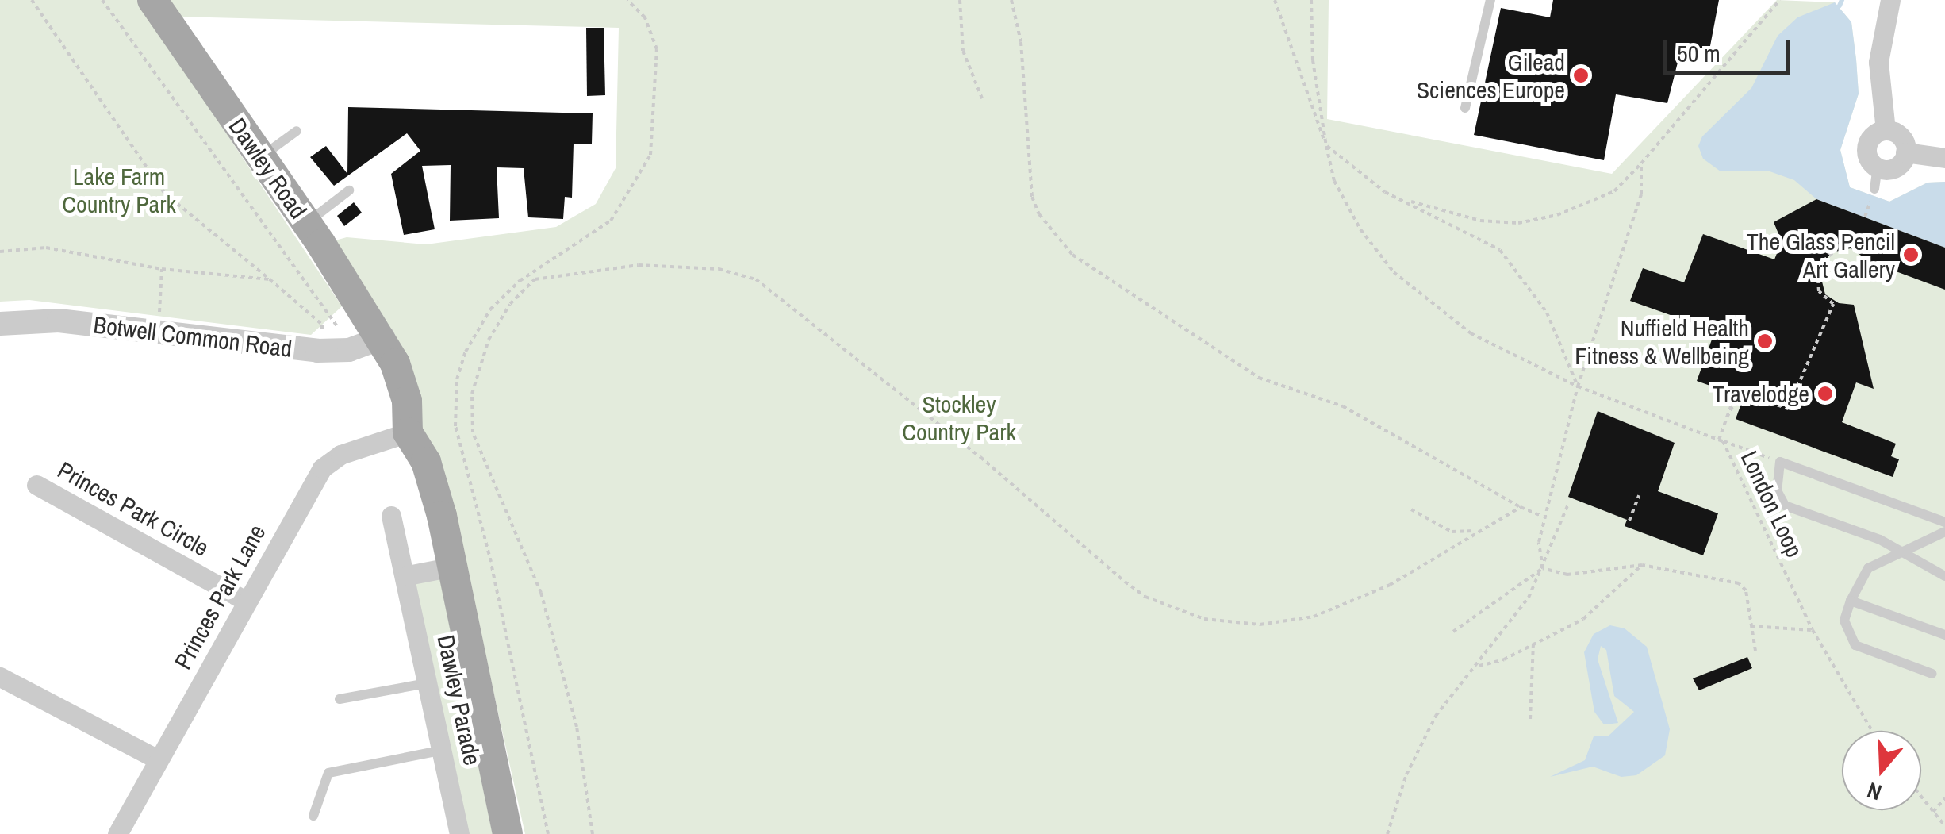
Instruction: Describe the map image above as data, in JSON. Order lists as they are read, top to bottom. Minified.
{"streets":{"main road":["Dawley Road"],"street":["Botwell Common Road","Princes Park Circle","Princes Park Lane","Dawley Parade"],"path":["London Loop"]},"crossings":[["Dawley Road","Botwell Common Road"],["Dawley Road","Princes Park Lane"],["Princes Park Circle","Princes Park Lane"]],"parks":["Lake Farm Country Park","Stockley Country Park"],"places":["Gilead Sciences Europe","The Glass Pencil Art Gallery","Nuffield Health Fitness & Wellbeing","Travelodge"],"scale_bar":"50 m","north":"bottom"}
